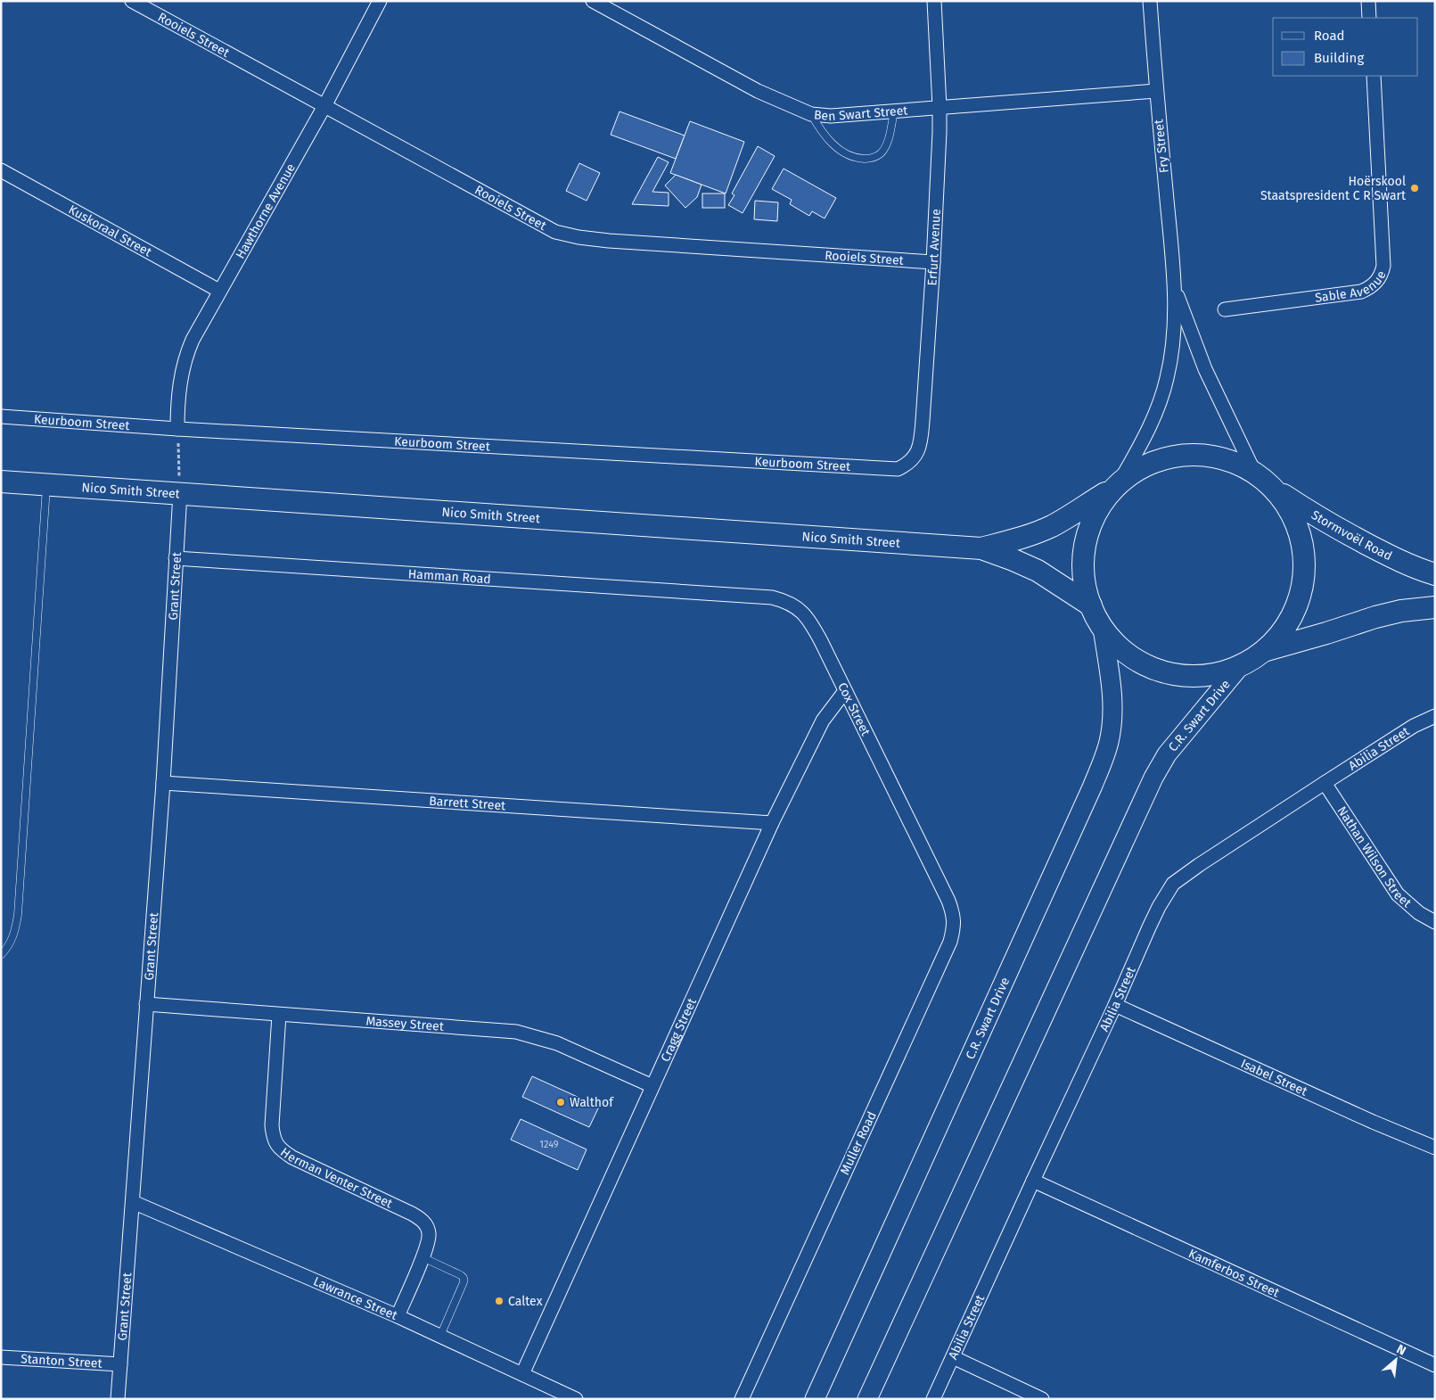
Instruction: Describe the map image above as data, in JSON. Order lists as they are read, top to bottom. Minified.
{"streets":{"main road":["Nico Smith Street","Stormvoël Road","C.R. Swart Drive"],"street":["Rooiels Street","Ben Swart Street","Fry Street","Hawthorne Avenue","Kuskoraal Street","Erfurt Avenue","Sable Avenue","Keurboom Street","Hamman Road","Grant Street","Cox Street","Abilia Street","Barrett Street","Nathan Wilson Street","Massey Street","Cragg Street","Isabel Street","Muller Road","Herman Venter Street","Kamferbos Street","Lawrance Street","Stanton Street"]},"crossings":[["Rooiels Street","Hawthorne Avenue"],["Rooiels Street","Erfurt Avenue"],["Ben Swart Street","Fry Street"],["Ben Swart Street","Erfurt Avenue"],["Fry Street","Nico Smith Street"],["Fry Street","Stormvoël Road"],["Hawthorne Avenue","Kuskoraal Street"],["Hawthorne Avenue","Keurboom Street"],["Erfurt Avenue","Keurboom Street"],["Nico Smith Street","Stormvoël Road"],["Nico Smith Street","Grant Street"],["Stormvoël Road","C.R. Swart Drive"],["Hamman Road","Grant Street"],["Hamman Road","Cox Street"],["Grant Street","Barrett Street"],["Grant Street","Massey Street"],["Grant Street","Lawrance Street"],["Grant Street","Stanton Street"],["Cox Street","Cragg Street"],["Cox Street","Muller Road"],["Abilia Street","Nathan Wilson Street"],["Abilia Street","Isabel Street"],["Abilia Street","Kamferbos Street"],["Barrett Street","Cragg Street"],["Massey Street","Cragg Street"],["Massey Street","Herman Venter Street"],["Cragg Street","Lawrance Street"],["Herman Venter Street","Lawrance Street"]],"places":["Hoërskool Staatspresident C R Swart","Walthof","Caltex"],"house_numbers":["1249"],"legend":["Road","Building"],"north":"top right"}
